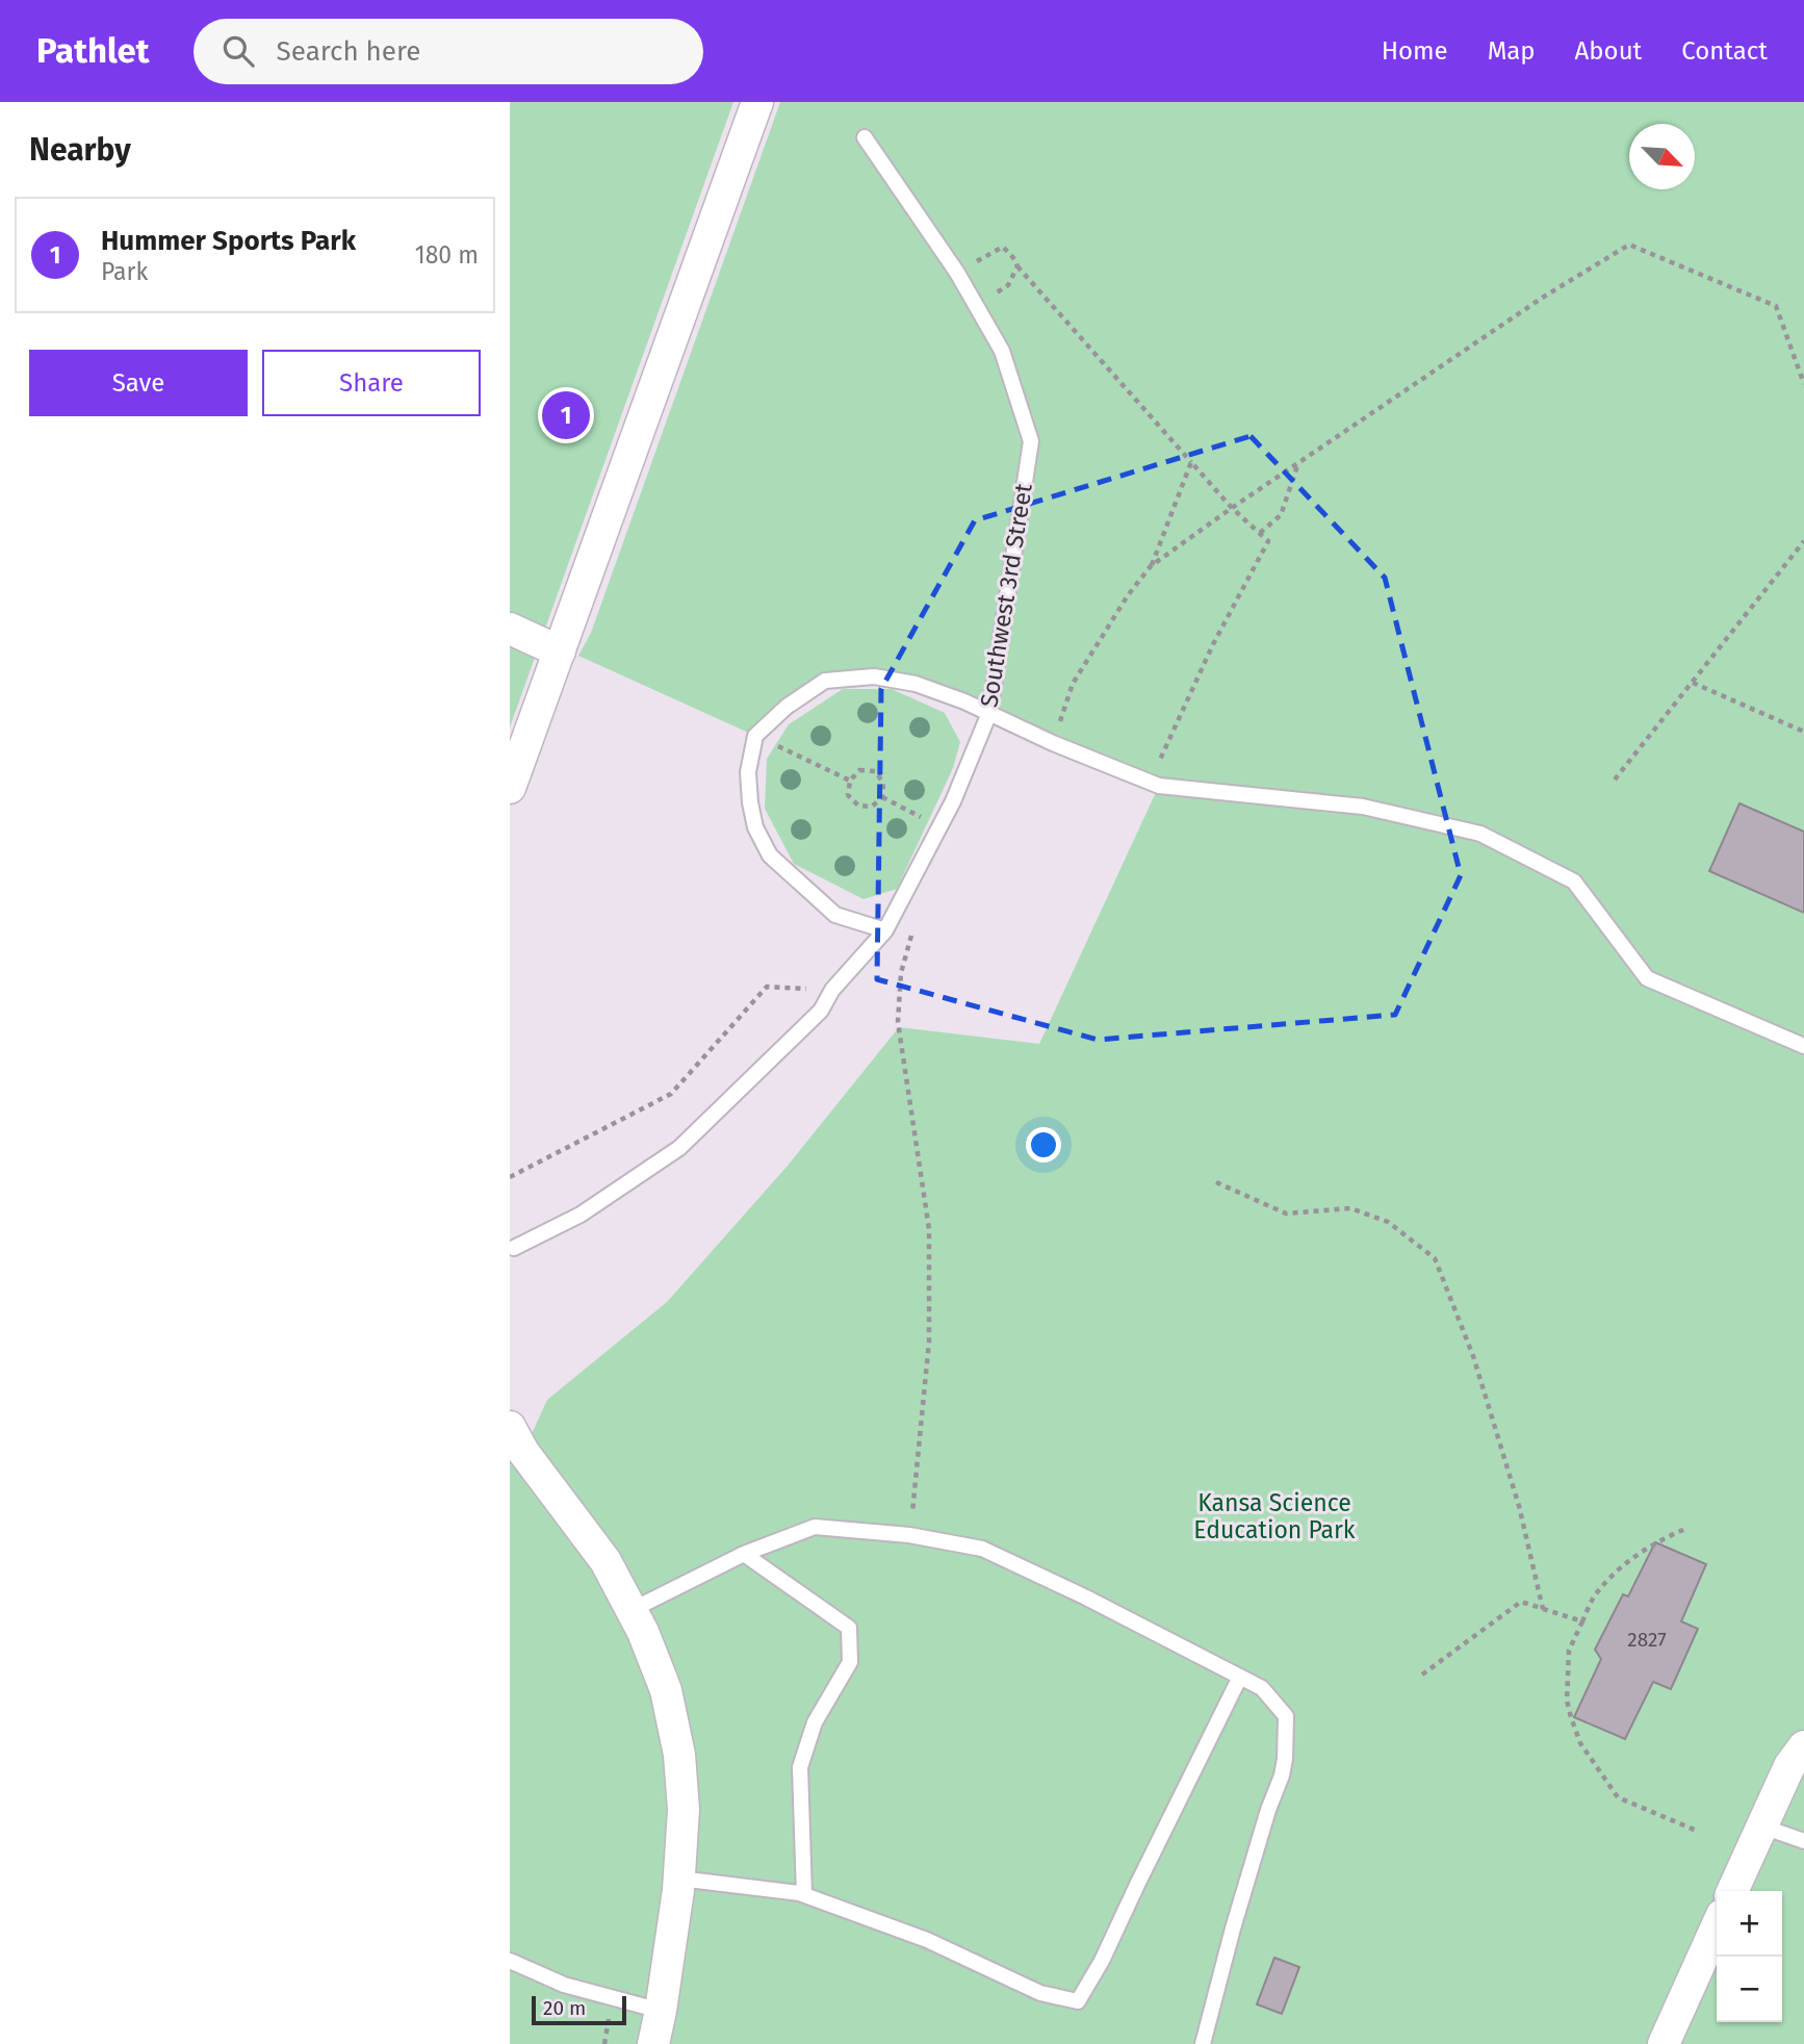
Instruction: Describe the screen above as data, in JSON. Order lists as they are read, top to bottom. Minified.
{"streets":{"lane":["Southwest 3rd Street"]},"parks":["Kansa Science Education Park"],"house_numbers":["2827"],"scale_bar":"20 m","north":"bottom right","page":{"header":"Pathlet","search":"Search here","nav":["Home","Map","About","Contact"],"heading":"Nearby","list":[{"mark":"1","name":"Hummer Sports Park","note":"Park","value":"180 m"}],"buttons":["Save","Share"],"pins":"1","map_buttons":["+","−"],"scale":"20 m"}}
